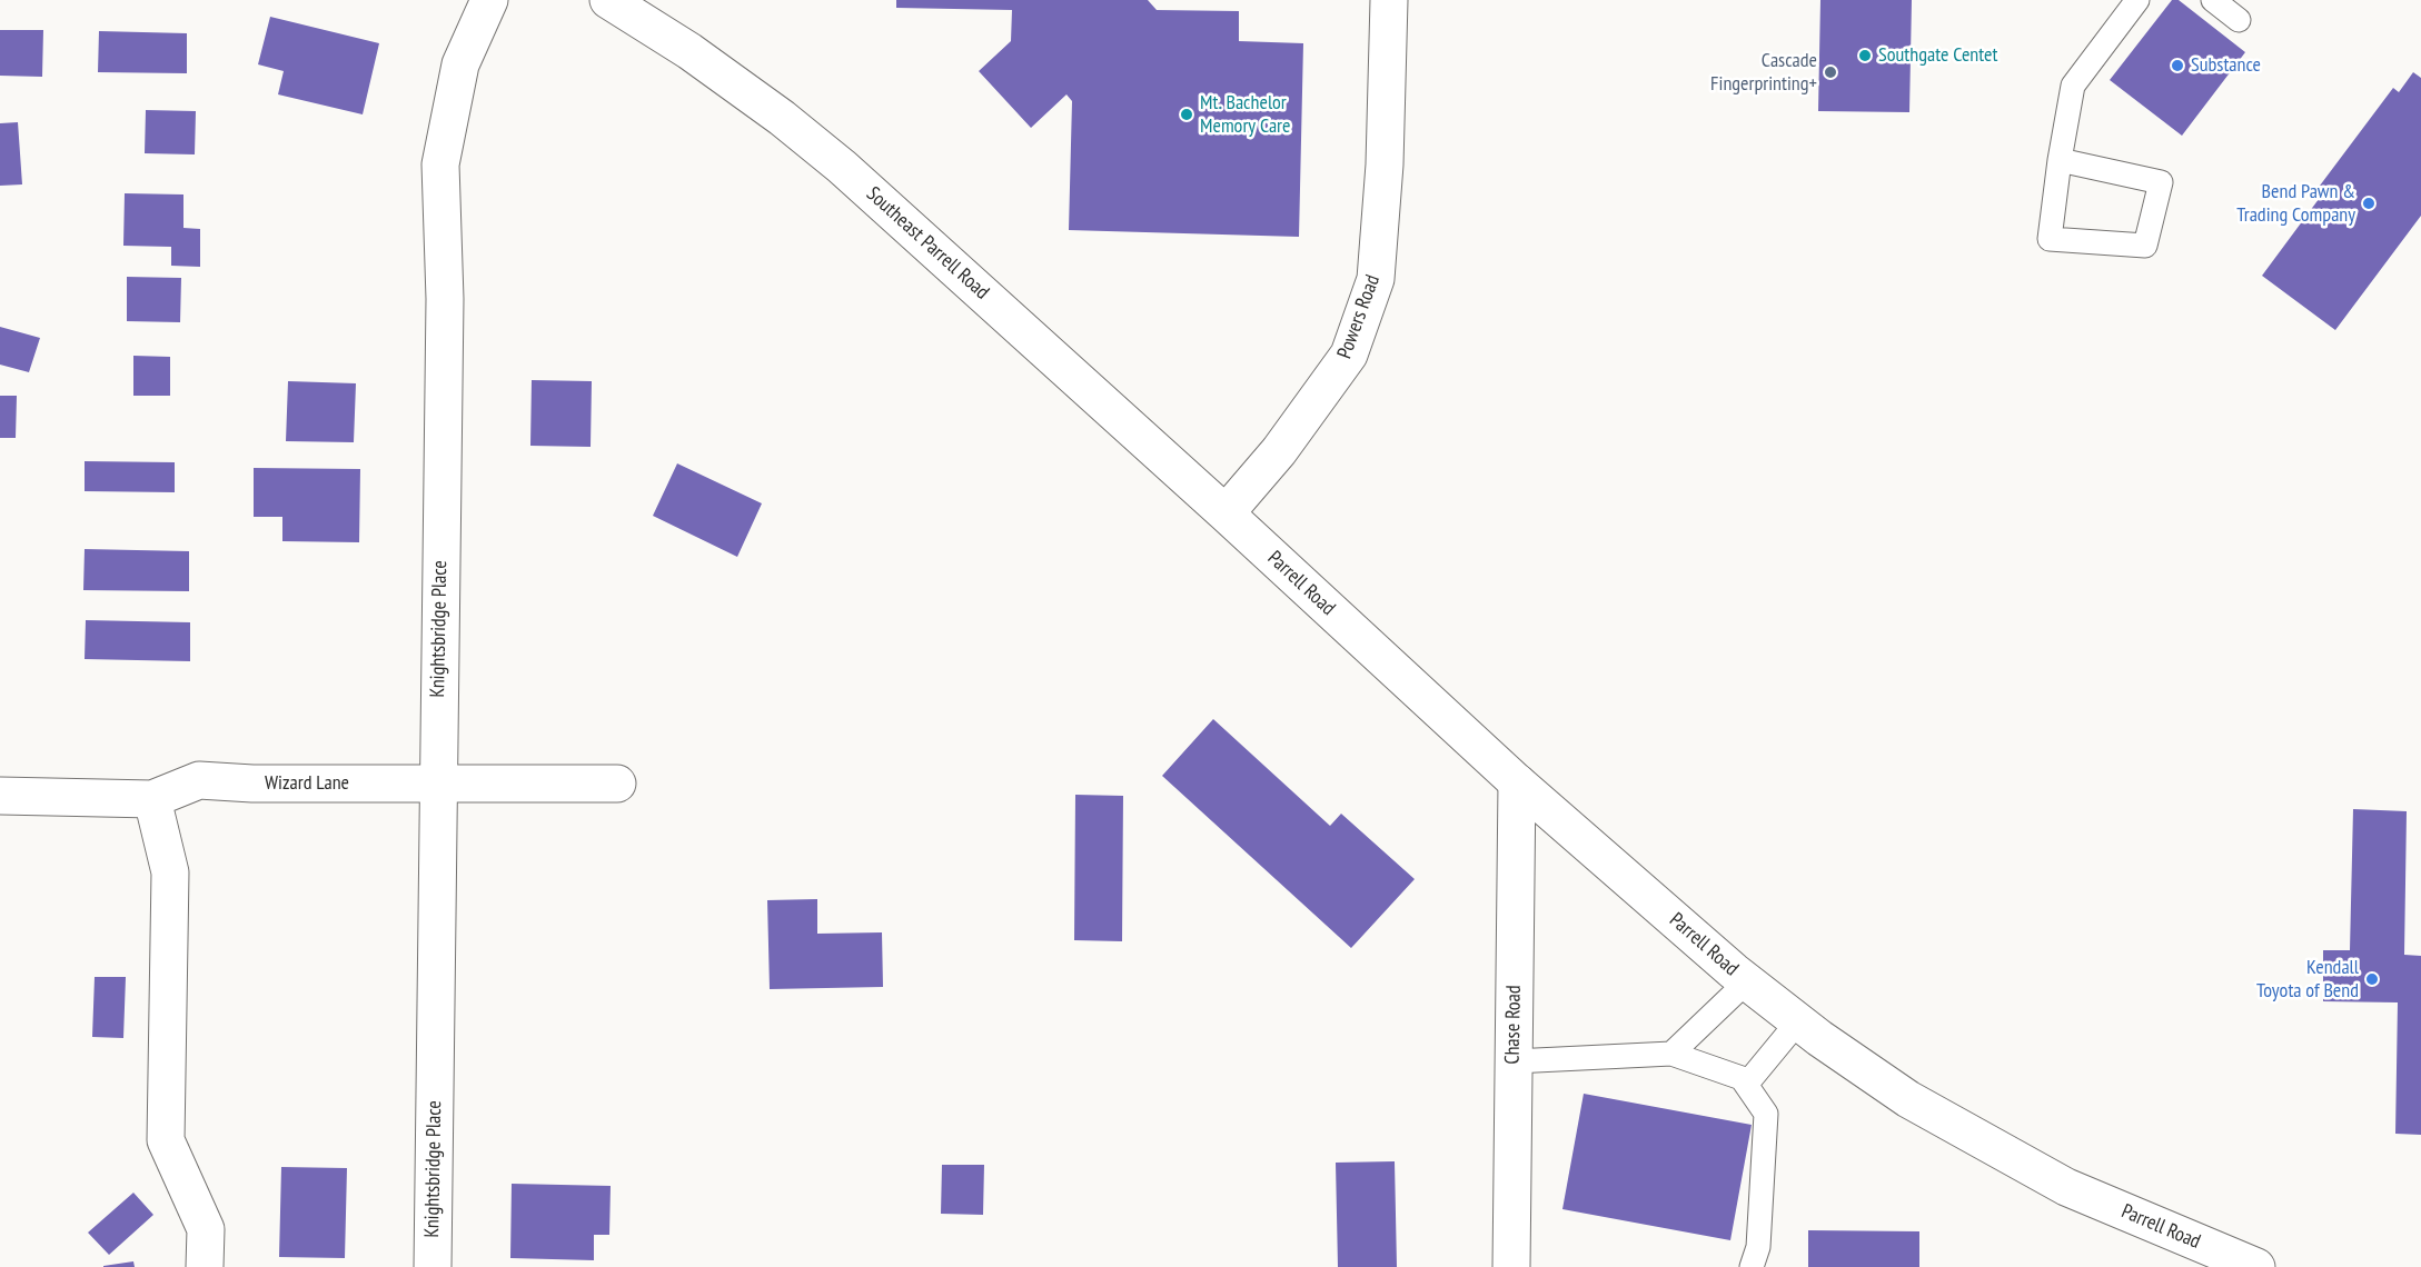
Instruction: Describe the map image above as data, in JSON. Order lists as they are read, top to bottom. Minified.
{"streets":{"street":["Southeast Parrell Road","Powers Road","Parrell Road","Knightsbridge Place","Wizard Lane","Chase Road"]},"crossings":[["Southeast Parrell Road","Powers Road"],["Southeast Parrell Road","Parrell Road"],["Powers Road","Parrell Road"],["Parrell Road","Chase Road"],["Knightsbridge Place","Wizard Lane"]],"places":["Southgate Centet","Substance","Cascade Fingerprinting+","Mt. Bachelor Memory Care","Bend Pawn & Trading Company","Kendall Toyota of Bend"]}
